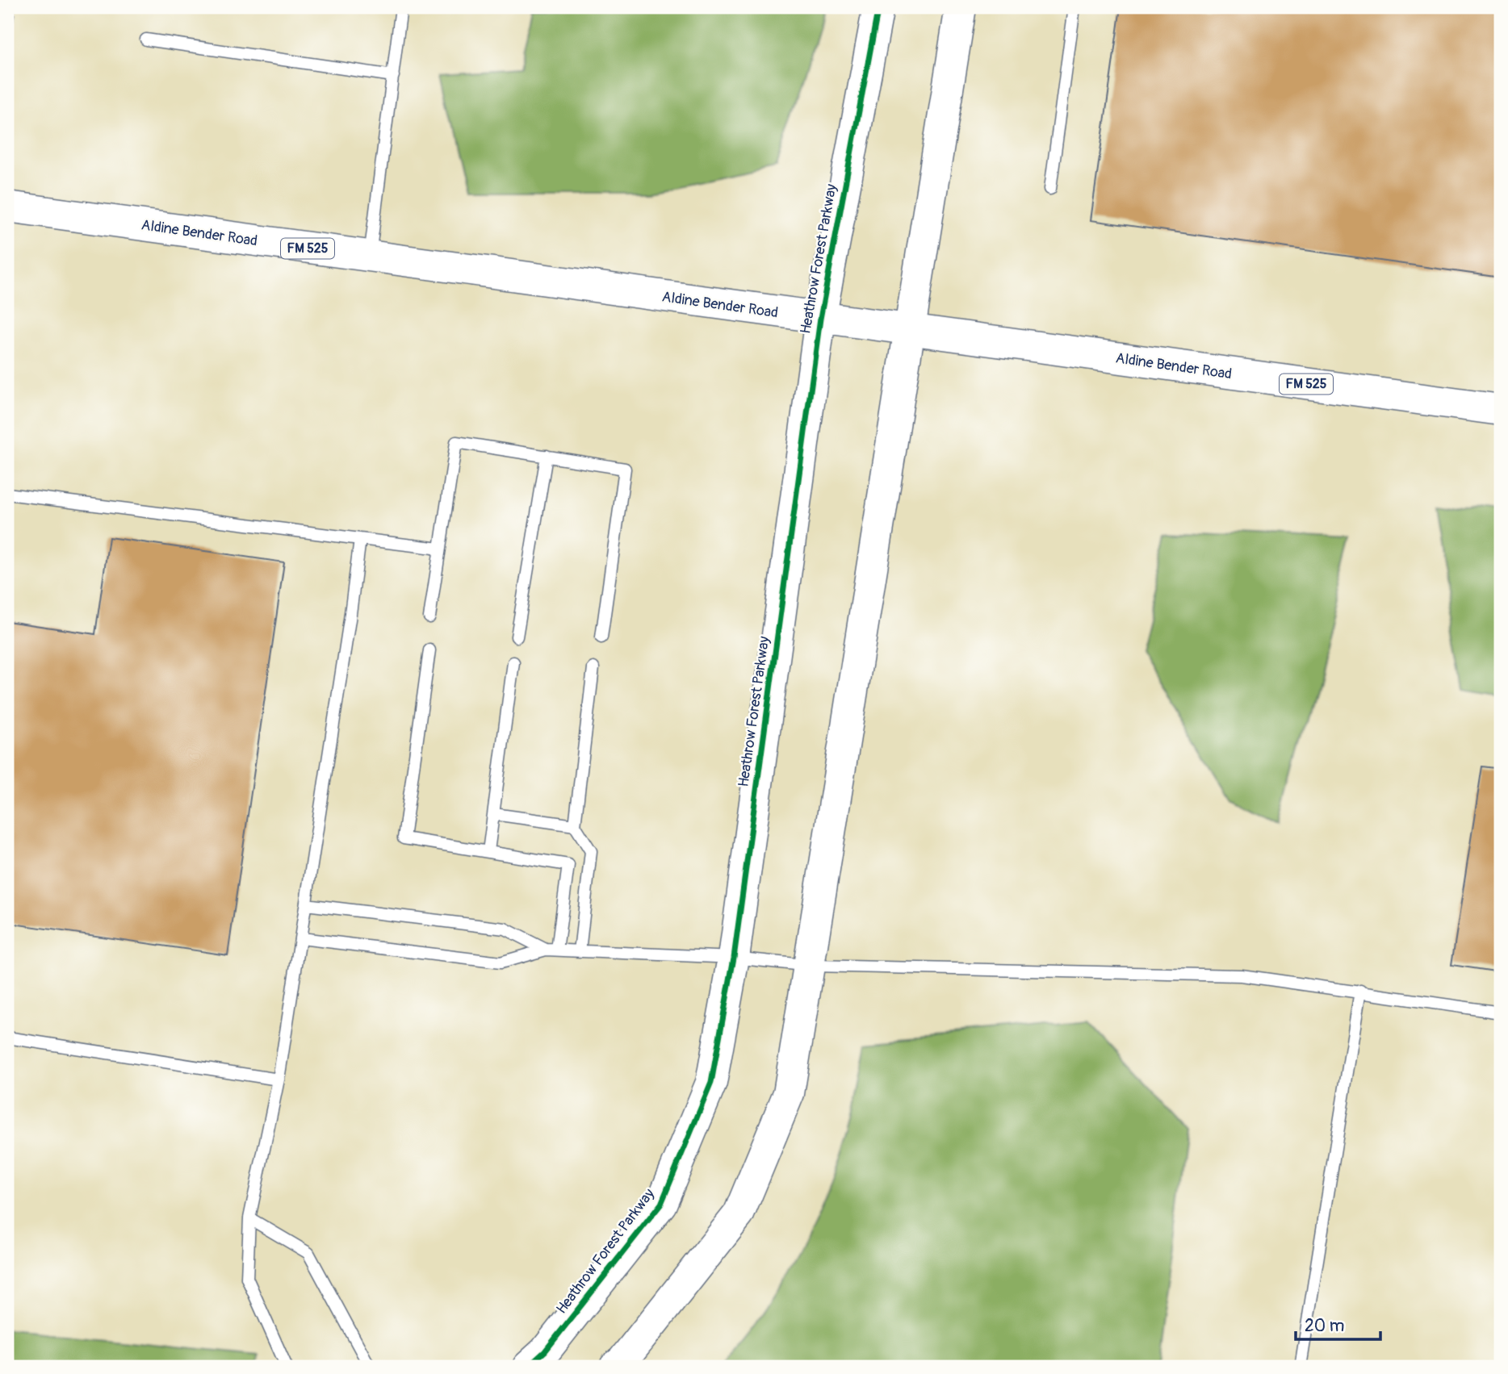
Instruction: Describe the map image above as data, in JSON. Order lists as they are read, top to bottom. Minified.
{"streets":{"street":["Aldine Bender Road","FM 525","Heathrow Forest Parkway"]},"crossings":[["Aldine Bender Road","Heathrow Forest Parkway"]],"scale_bar":"20 m"}
